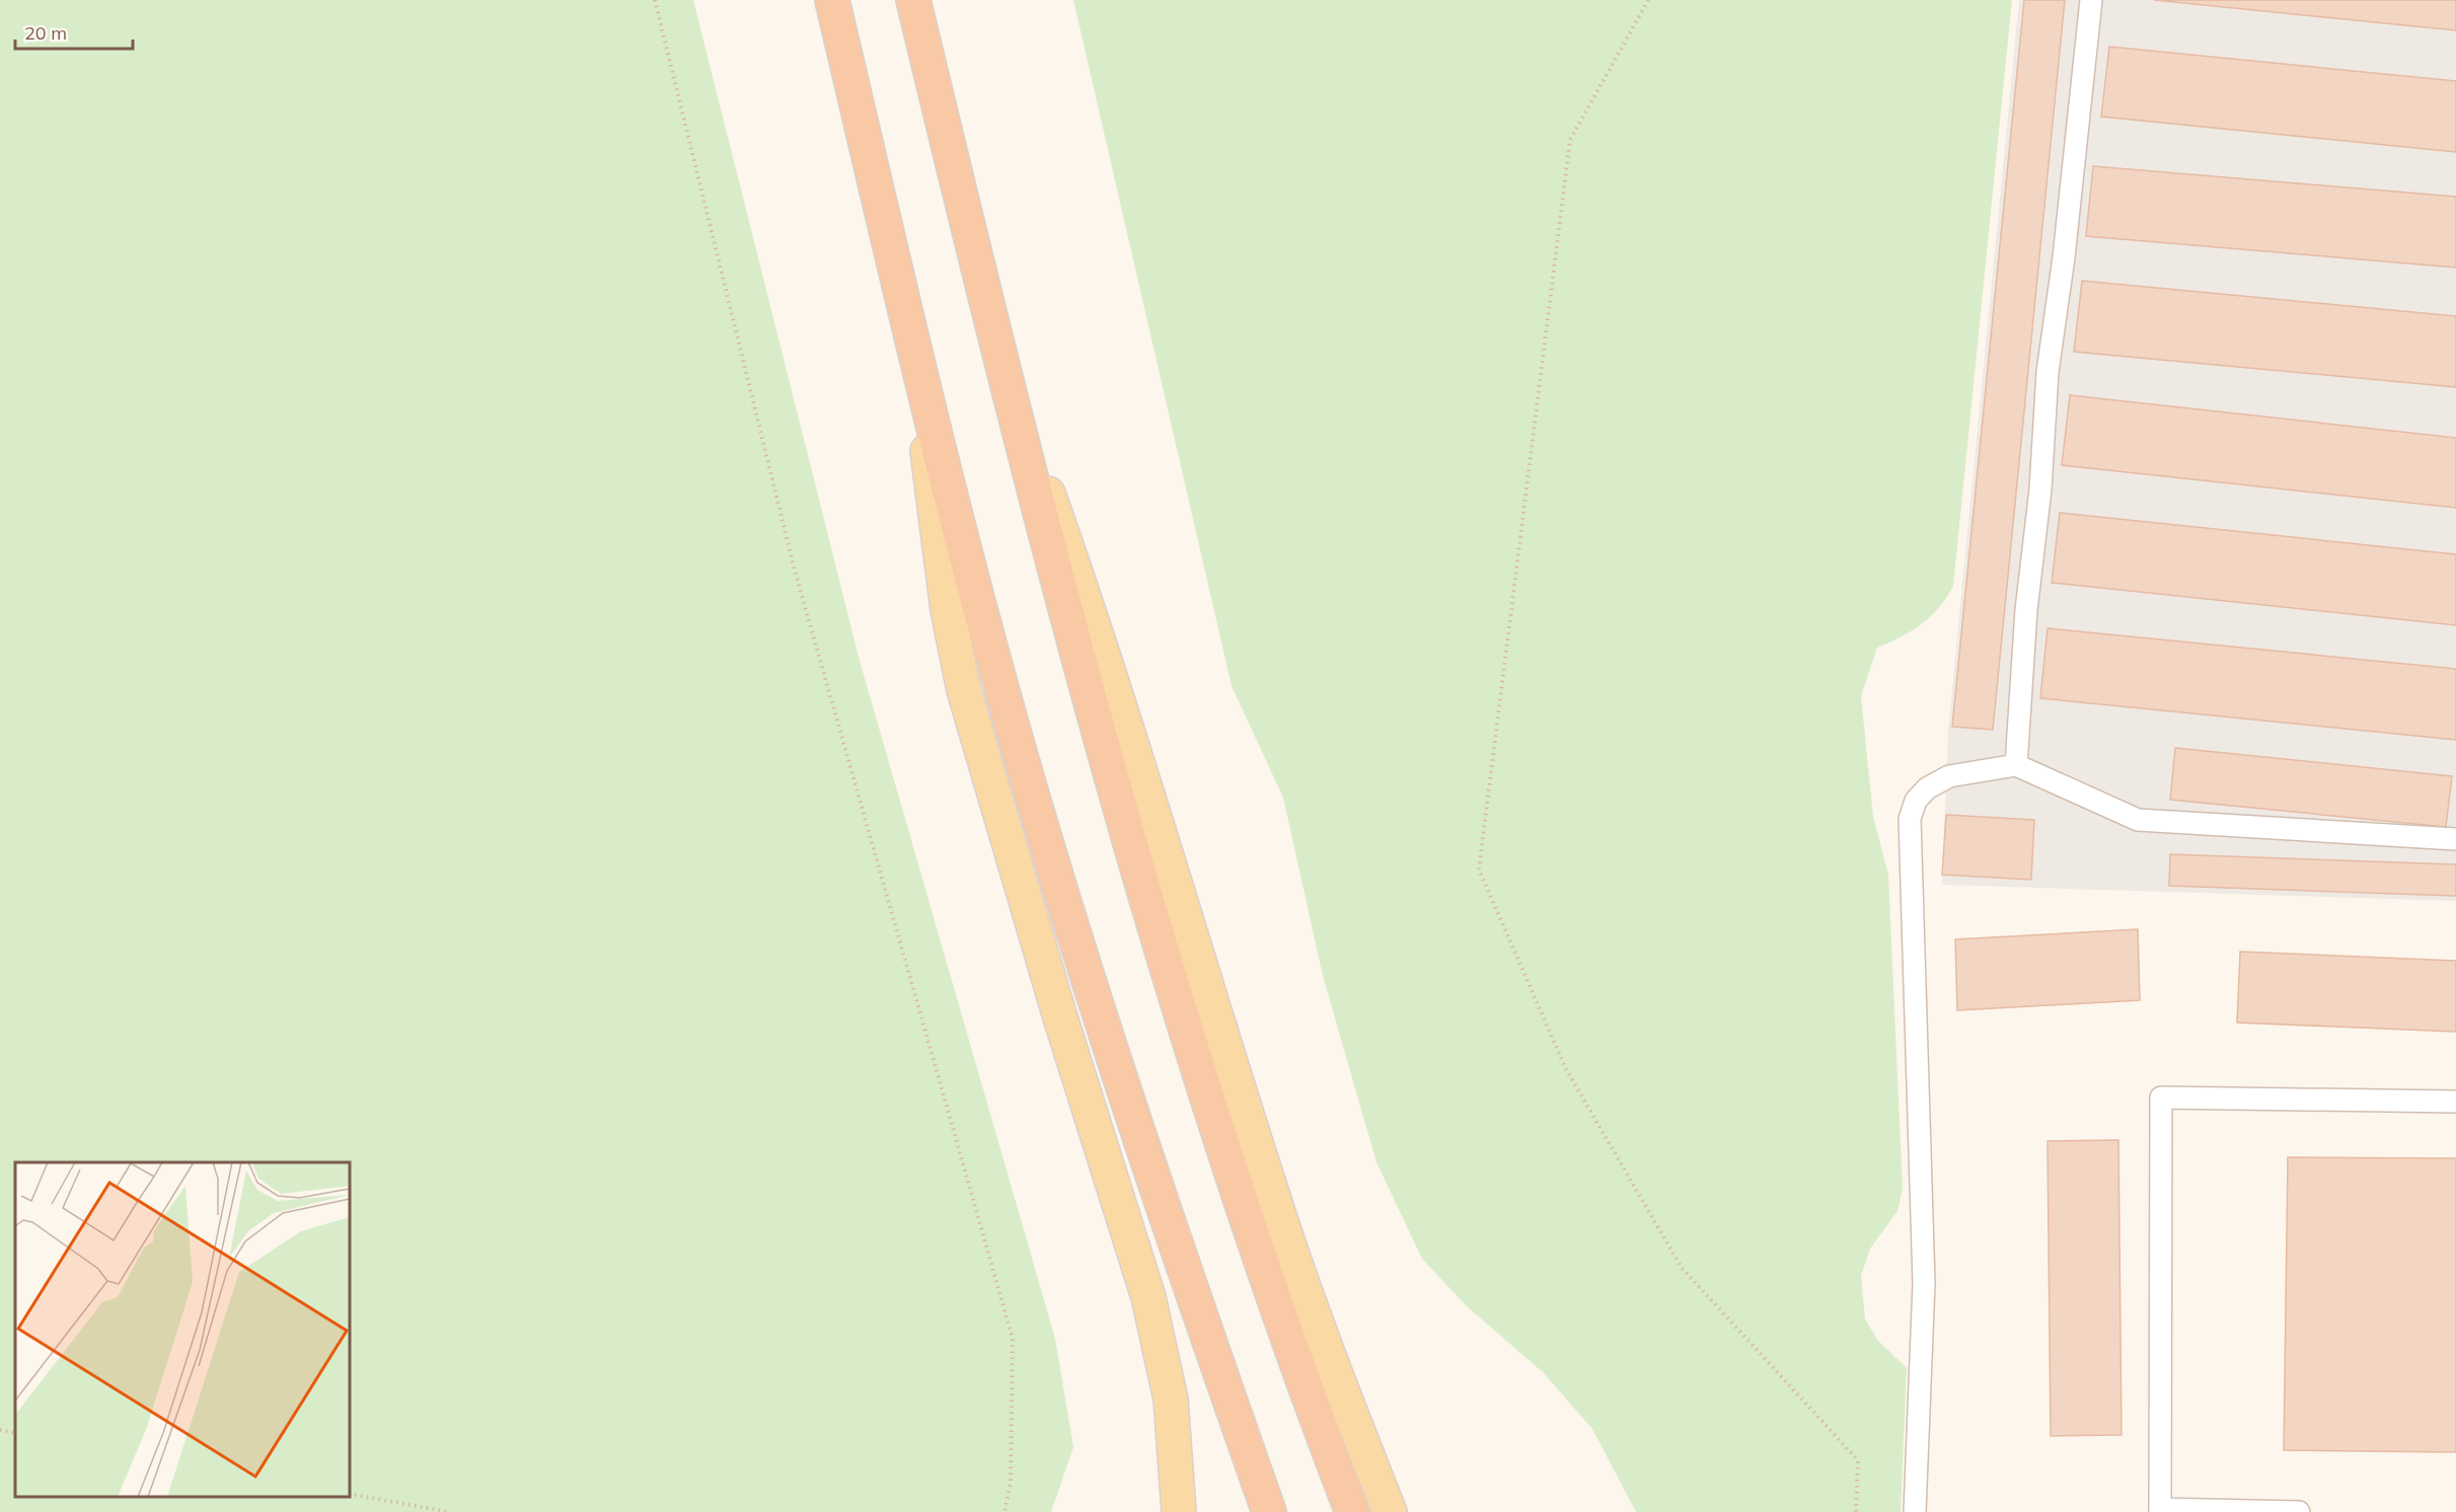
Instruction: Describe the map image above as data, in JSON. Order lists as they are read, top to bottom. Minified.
{"scale_bar":"20 m"}
